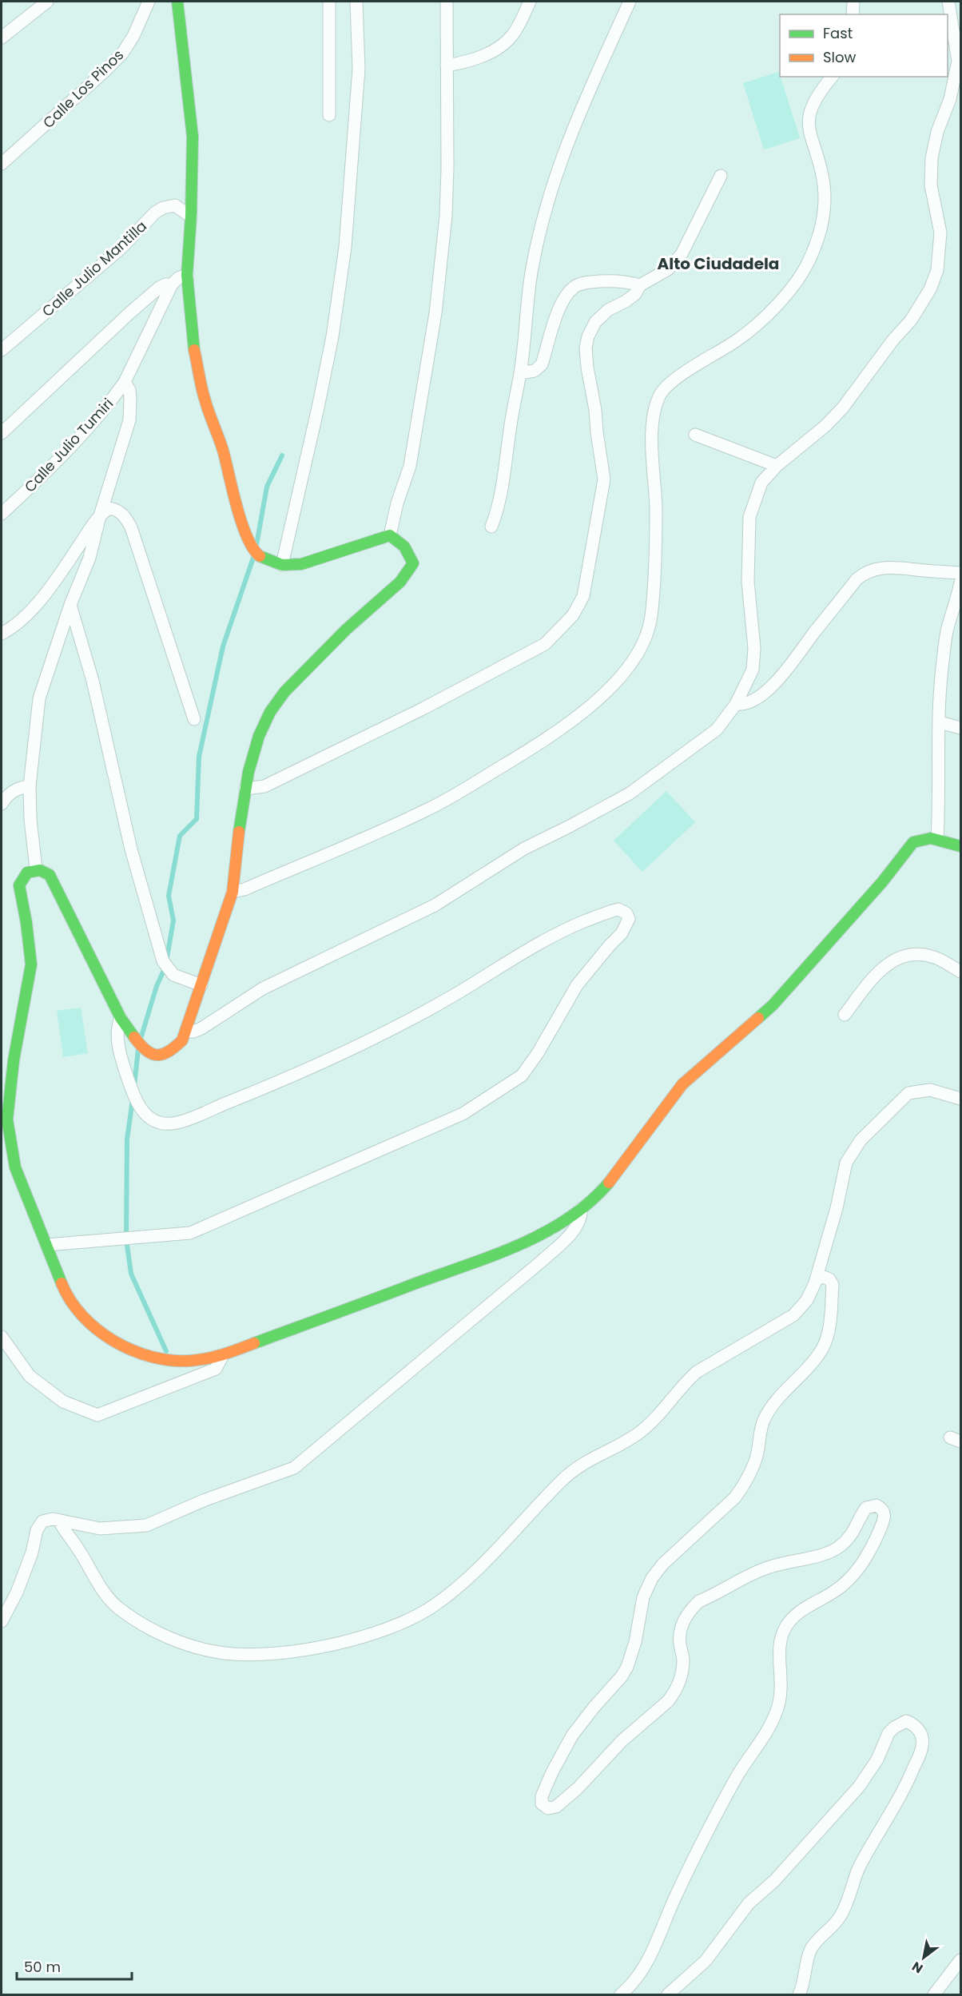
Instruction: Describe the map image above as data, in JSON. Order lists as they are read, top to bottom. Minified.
{"streets":{"street":["Calle Los Pinos","Calle Julio Mantilla","Calle Julio Tumiri"]},"districts":["Alto Ciudadela"],"legend":["Fast","Slow"],"scale_bar":"50 m","north":"bottom left"}
